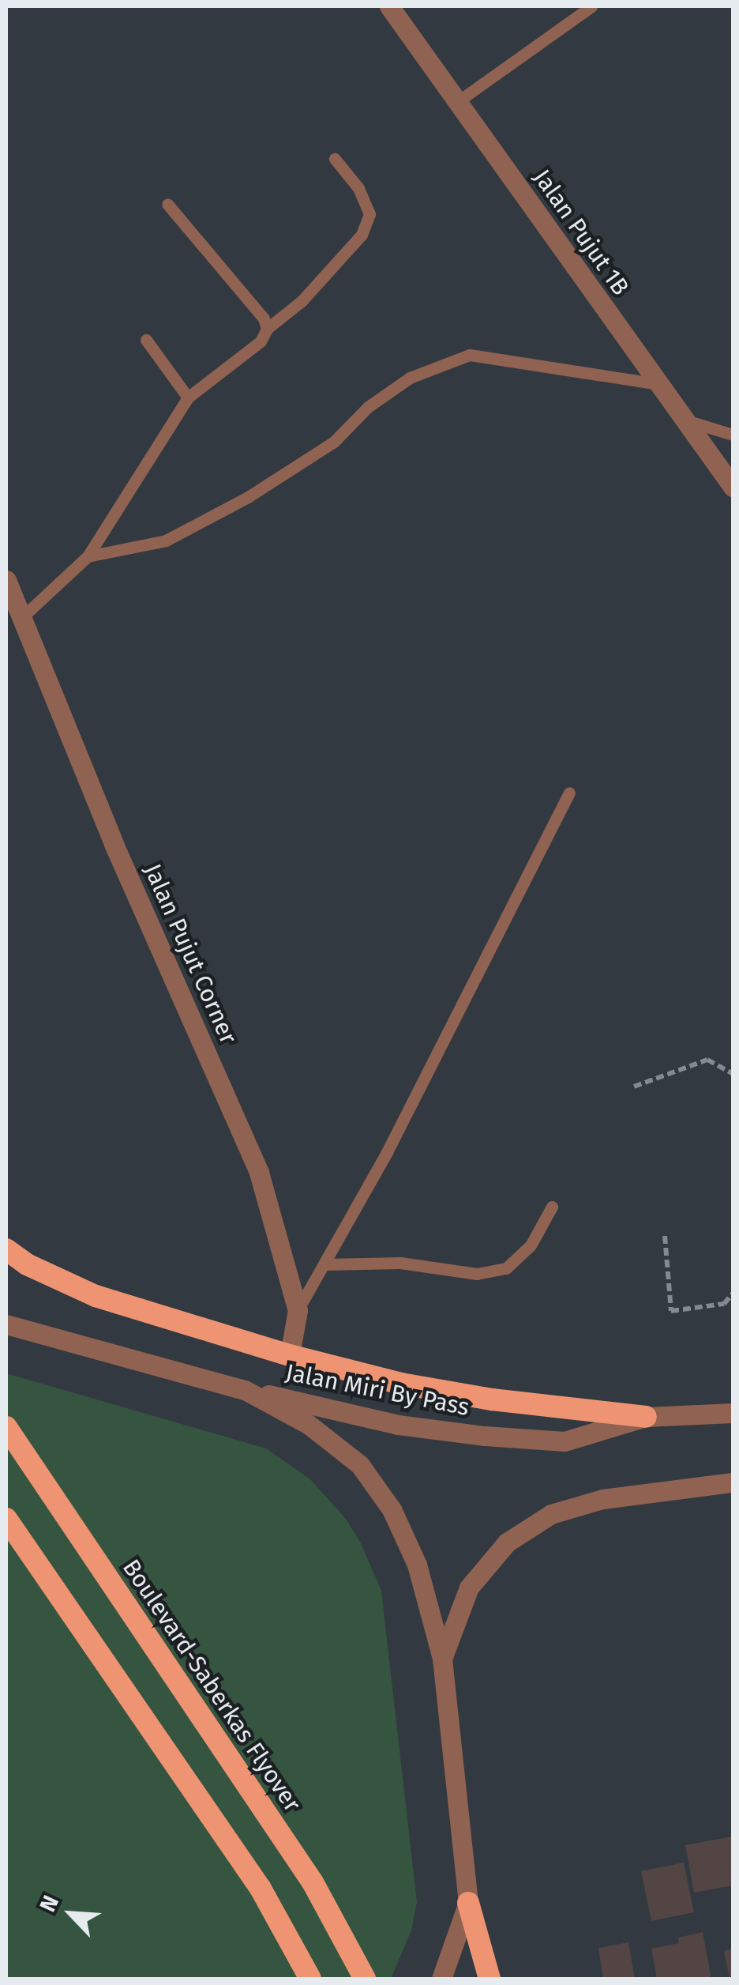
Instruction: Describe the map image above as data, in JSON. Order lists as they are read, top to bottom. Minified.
{"streets":{"highway":["Boulevard-Saberkas Flyover"],"street":["Jalan Pujut 1B","Jalan Pujut Corner","Jalan Miri By Pass"]},"north":"top left"}
